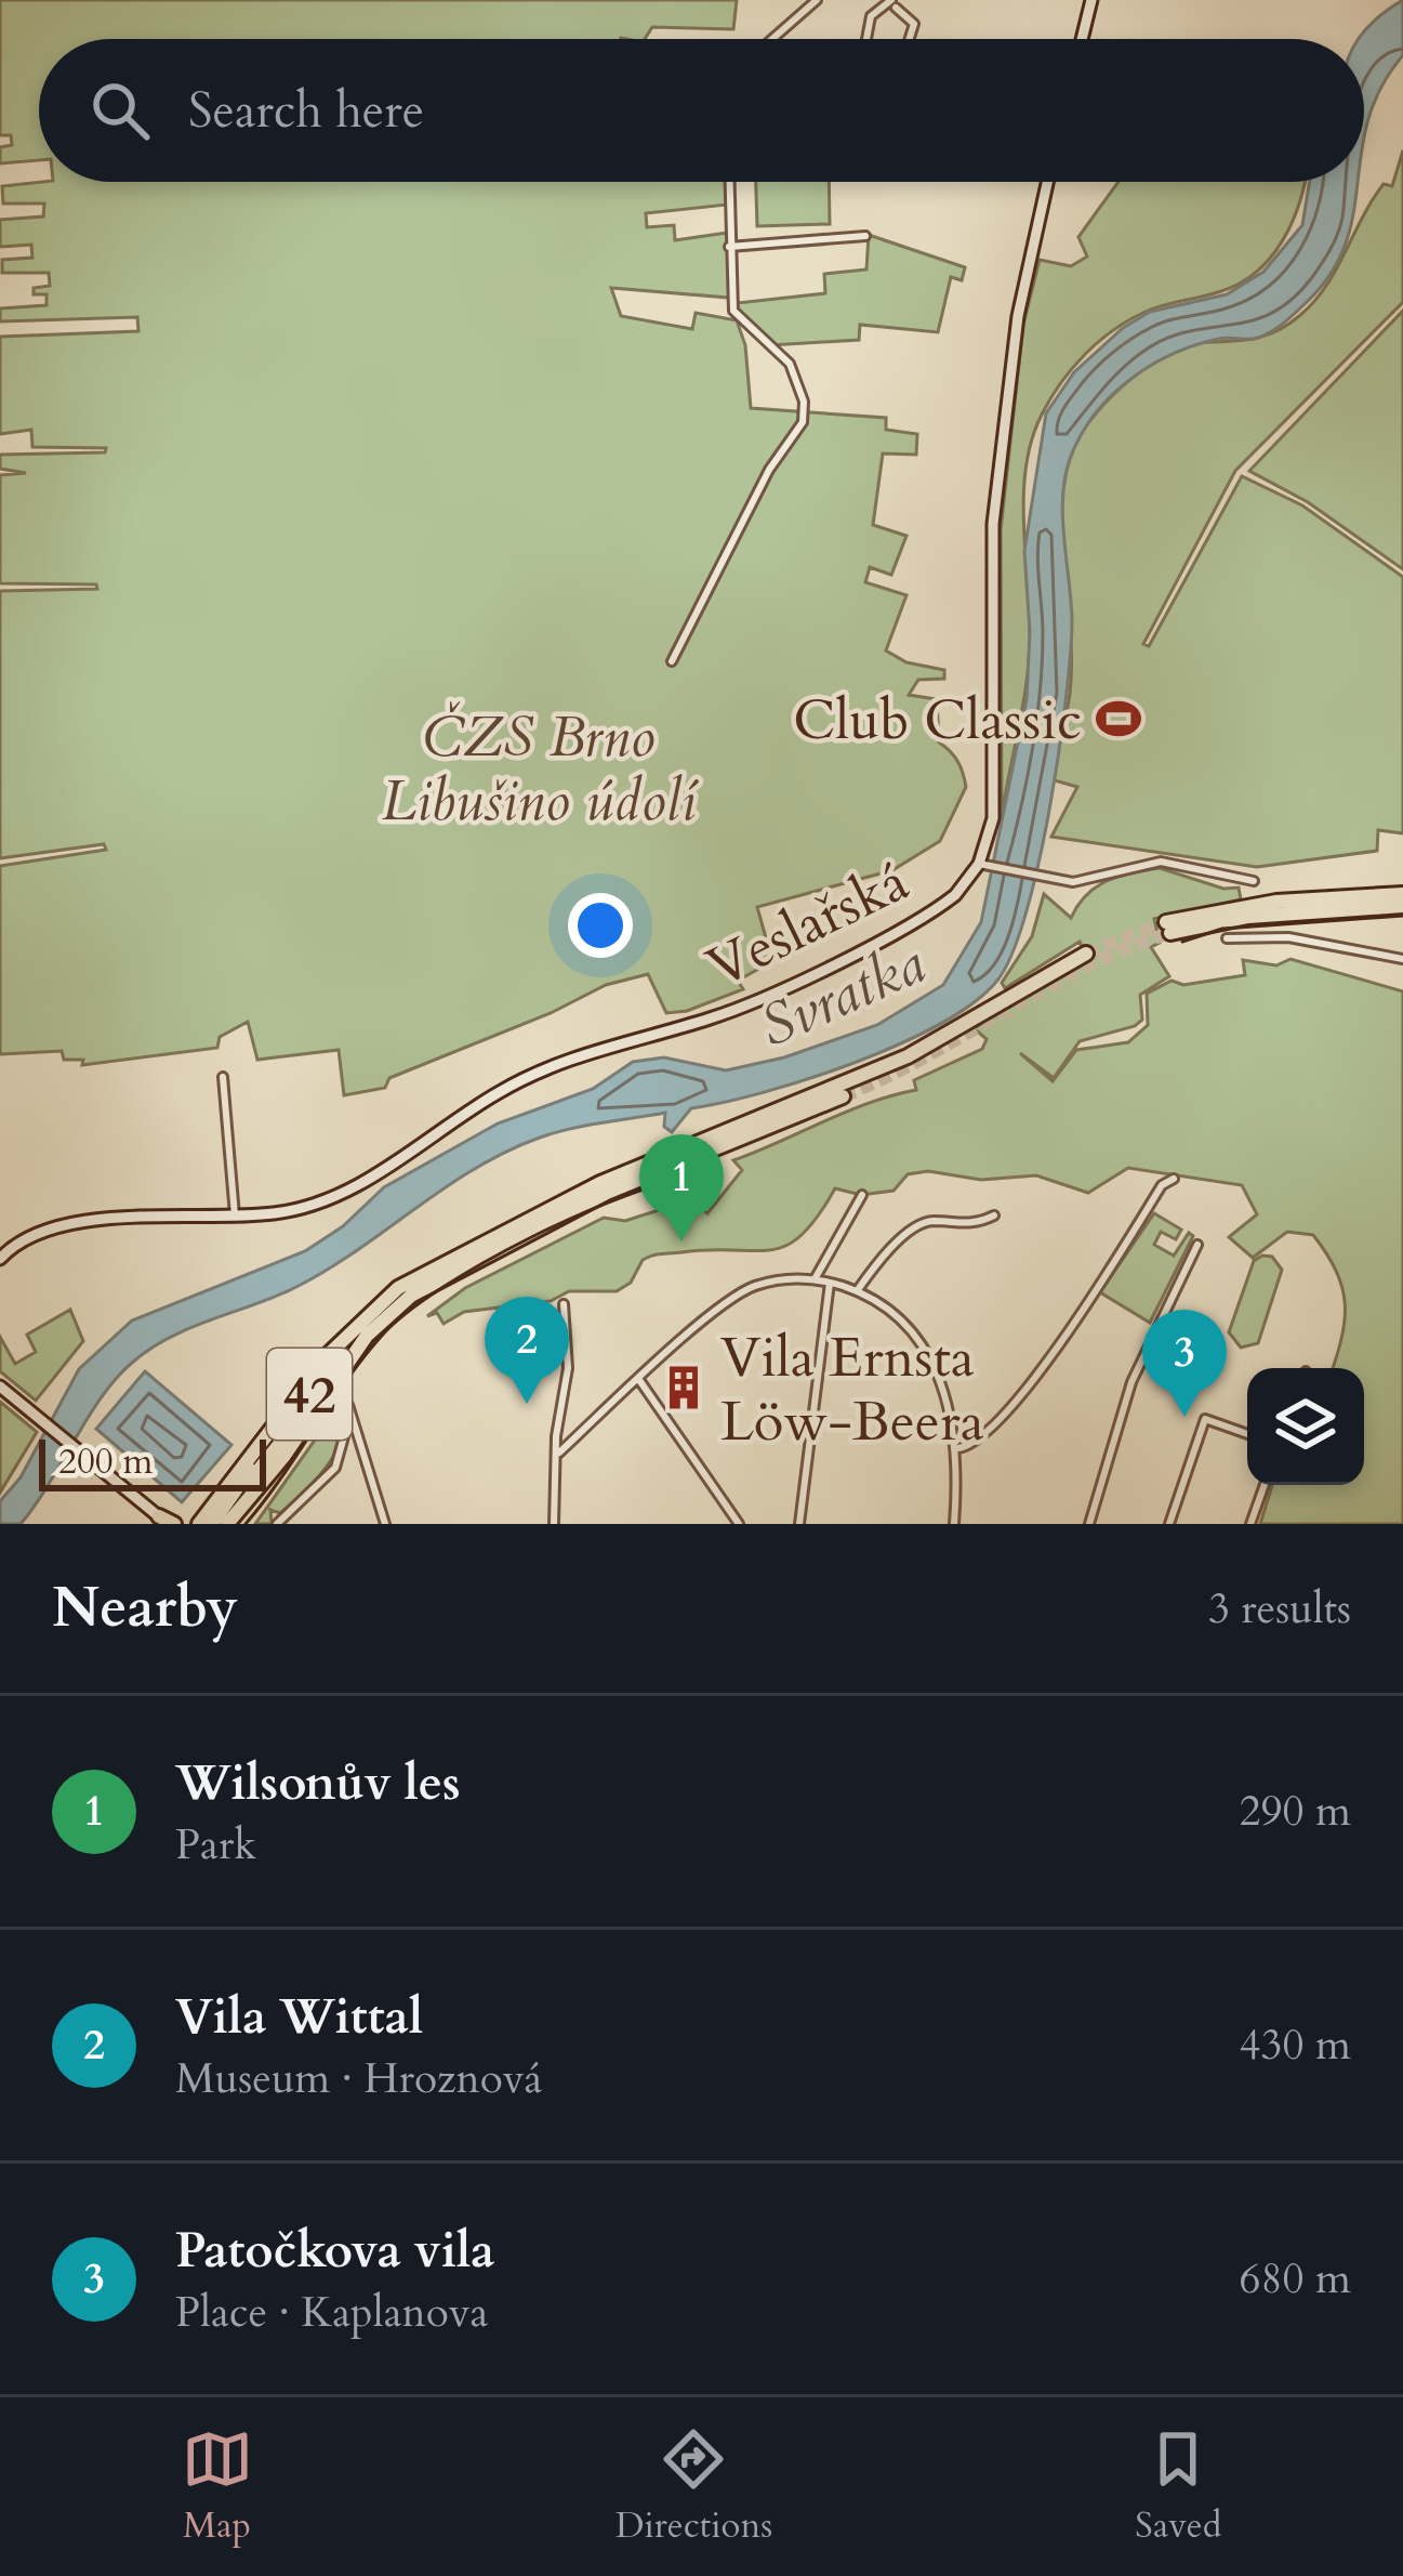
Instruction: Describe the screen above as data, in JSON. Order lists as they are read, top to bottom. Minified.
{"streets":{"highway":["42"],"street":["Veslařská"]},"water":["Svratka"],"parks":["ČZS Brno Libušino údolí"],"places":{"sports":["Club Classic"],"building":["Vila Ernsta Löw-Beera"]},"scale_bar":"200 m","page":{"search":"Search here","pins":["1","2","3"],"scale":"200 m","heading":["Nearby","3 results"],"list":[{"mark":"1","name":"Wilsonův les","note":"Park","value":"290 m"},{"mark":"2","name":"Vila Wittal","note":"Museum · Hroznová","value":"430 m"},{"mark":"3","name":"Patočkova vila","note":"Place · Kaplanova","value":"680 m"}],"nav":["Map","Directions","Saved"]}}
